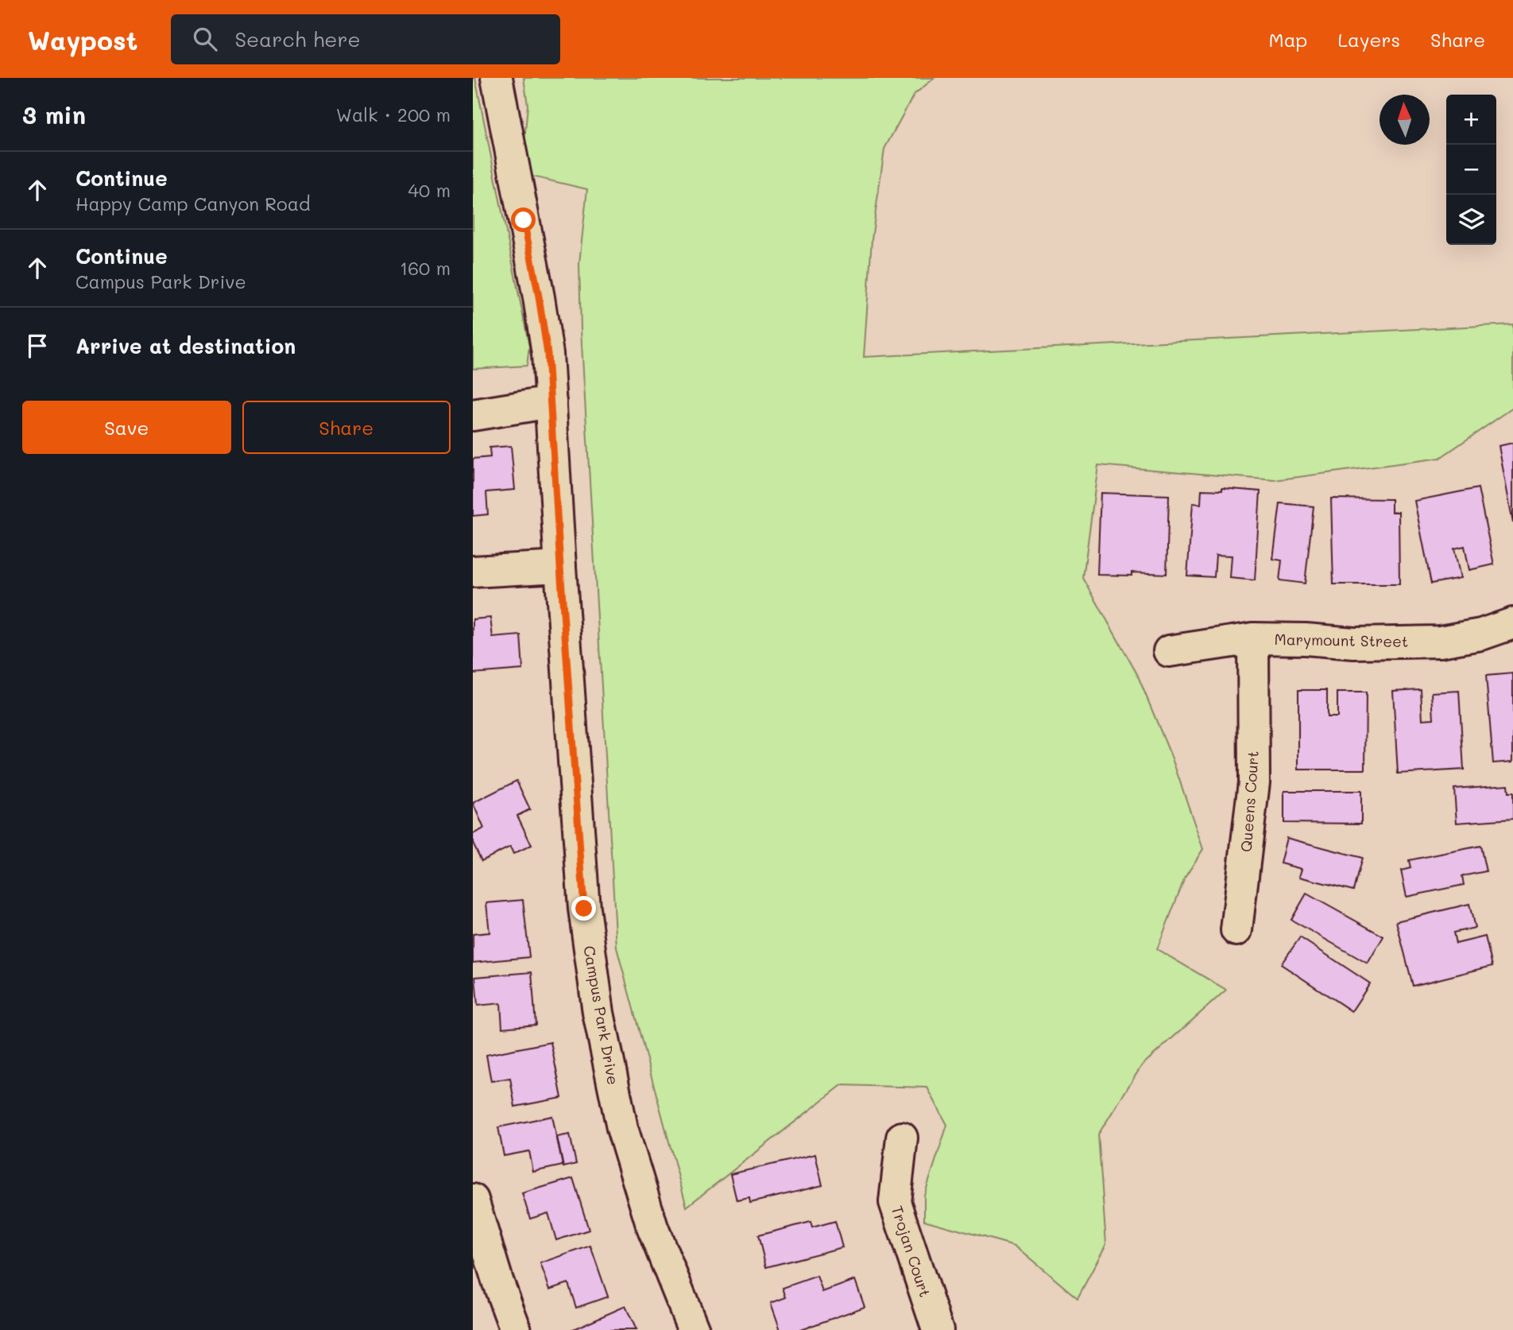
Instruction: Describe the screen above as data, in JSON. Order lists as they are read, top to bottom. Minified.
{"streets":{"street":["Marymount Street","Queens Court","Campus Park Drive","Trojan Court"]},"crossings":[["Marymount Street","Queens Court"]],"north":"top","page":{"header":"Waypost","search":"Search here","nav":["Map","Layers","Share"],"heading":["3 min","Walk · 200 m"],"map_buttons":["+","−"],"list":[["Continue","Happy Camp Canyon Road","40 m"],["Continue","Campus Park Drive","160 m"],"Arrive at destination"],"buttons":["Save","Share"]}}
